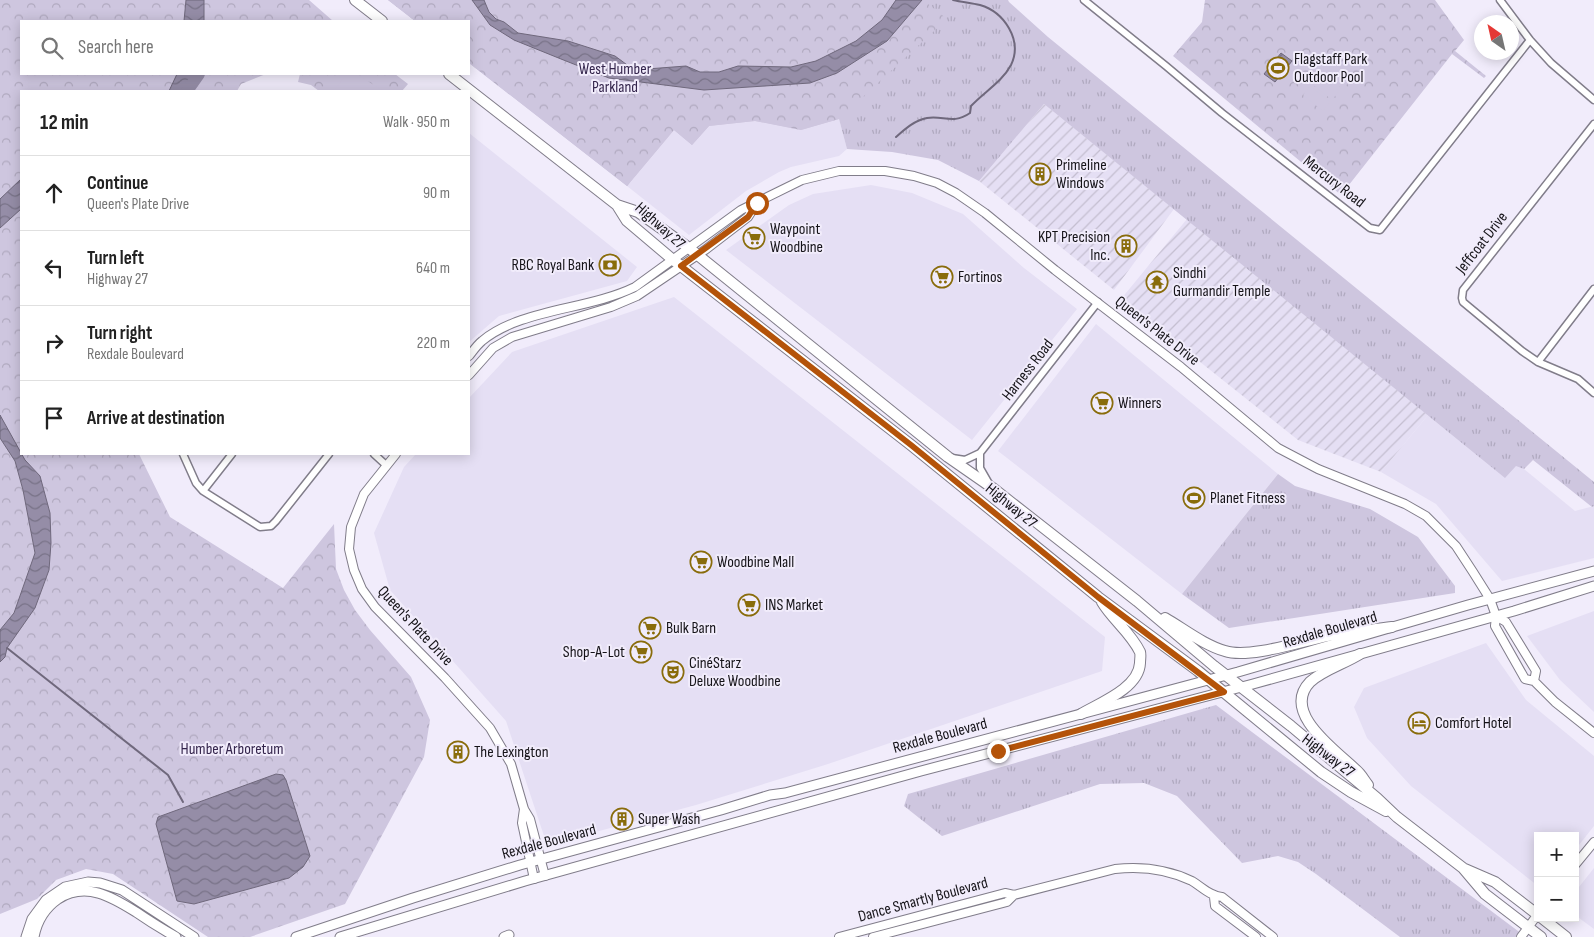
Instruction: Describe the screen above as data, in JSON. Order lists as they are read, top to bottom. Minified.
{"streets":{"main road":["Highway 27","Rexdale Boulevard"],"street":["Mercury Road","Jeffcoat Drive","Queen's Plate Drive","Harness Road","Dance Smartly Boulevard"]},"crossings":[["Highway 27","Queen's Plate Drive"],["Highway 27","Rexdale Boulevard"],["Queen's Plate Drive","Harness Road"],["Queen's Plate Drive","Rexdale Boulevard"]],"parks":["West Humber Parkland","Humber Arboretum"],"places":{"sports":["Flagstaff Park Outdoor Pool","Planet Fitness"],"building":["Primeline Windows","KPT Precision Inc.","The Lexington","Super Wash"],"supermarket":["Waypoint Woodbine","Fortinos","Winners","Woodbine Mall","INS Market","Bulk Barn","Shop-A-Lot"],"bank":["RBC Royal Bank"],"temple":["Sindhi Gurmandir Temple"],"theatre":["CinéStarz Deluxe Woodbine"],"hotel":["Comfort Hotel"]},"north":"top left","page":{"search":"Search here","heading":["12 min","Walk · 950 m"],"list":[["Continue","Queen's Plate Drive","90 m"],["Turn left","Highway 27","640 m"],["Turn right","Rexdale Boulevard","220 m"],"Arrive at destination"],"map_buttons":["+","−"]}}
